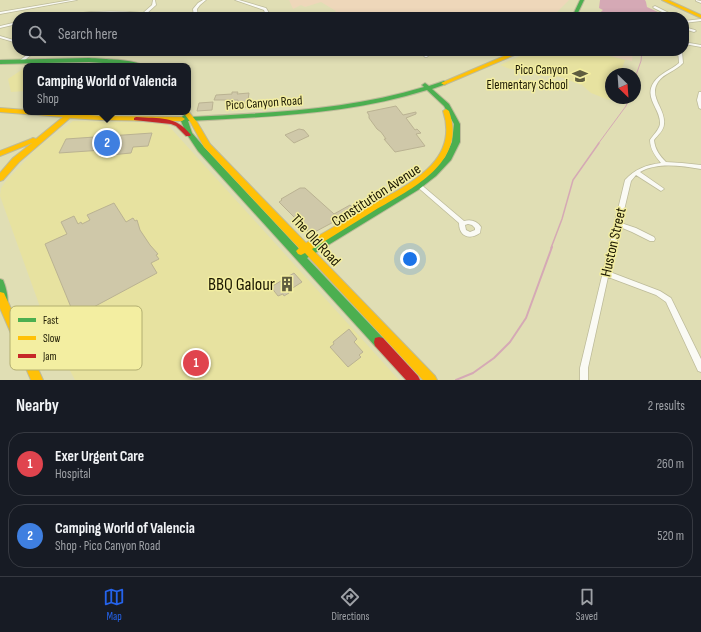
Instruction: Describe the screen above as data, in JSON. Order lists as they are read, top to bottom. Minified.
{"streets":{"main road":["Pico Canyon Road","Constitution Avenue","The Old Road"],"street":["Huston Street"]},"crossings":[["Pico Canyon Road","Constitution Avenue"],["Pico Canyon Road","The Old Road"],["Constitution Avenue","The Old Road"]],"places":{"school or university":["Pico Canyon Elementary School"],"building":["BBQ Galour"]},"legend":["Fast","Slow","Jam"],"north":"bottom right","page":{"search":"Search here","popup":["Camping World of Valencia","Shop"],"pins":["2","1"],"heading":["Nearby","2 results"],"list":[{"mark":"1","name":"Exer Urgent Care","note":"Hospital","value":"260 m"},{"mark":"2","name":"Camping World of Valencia","note":"Shop · Pico Canyon Road","value":"520 m"}],"nav":["Map","Directions","Saved"]}}
